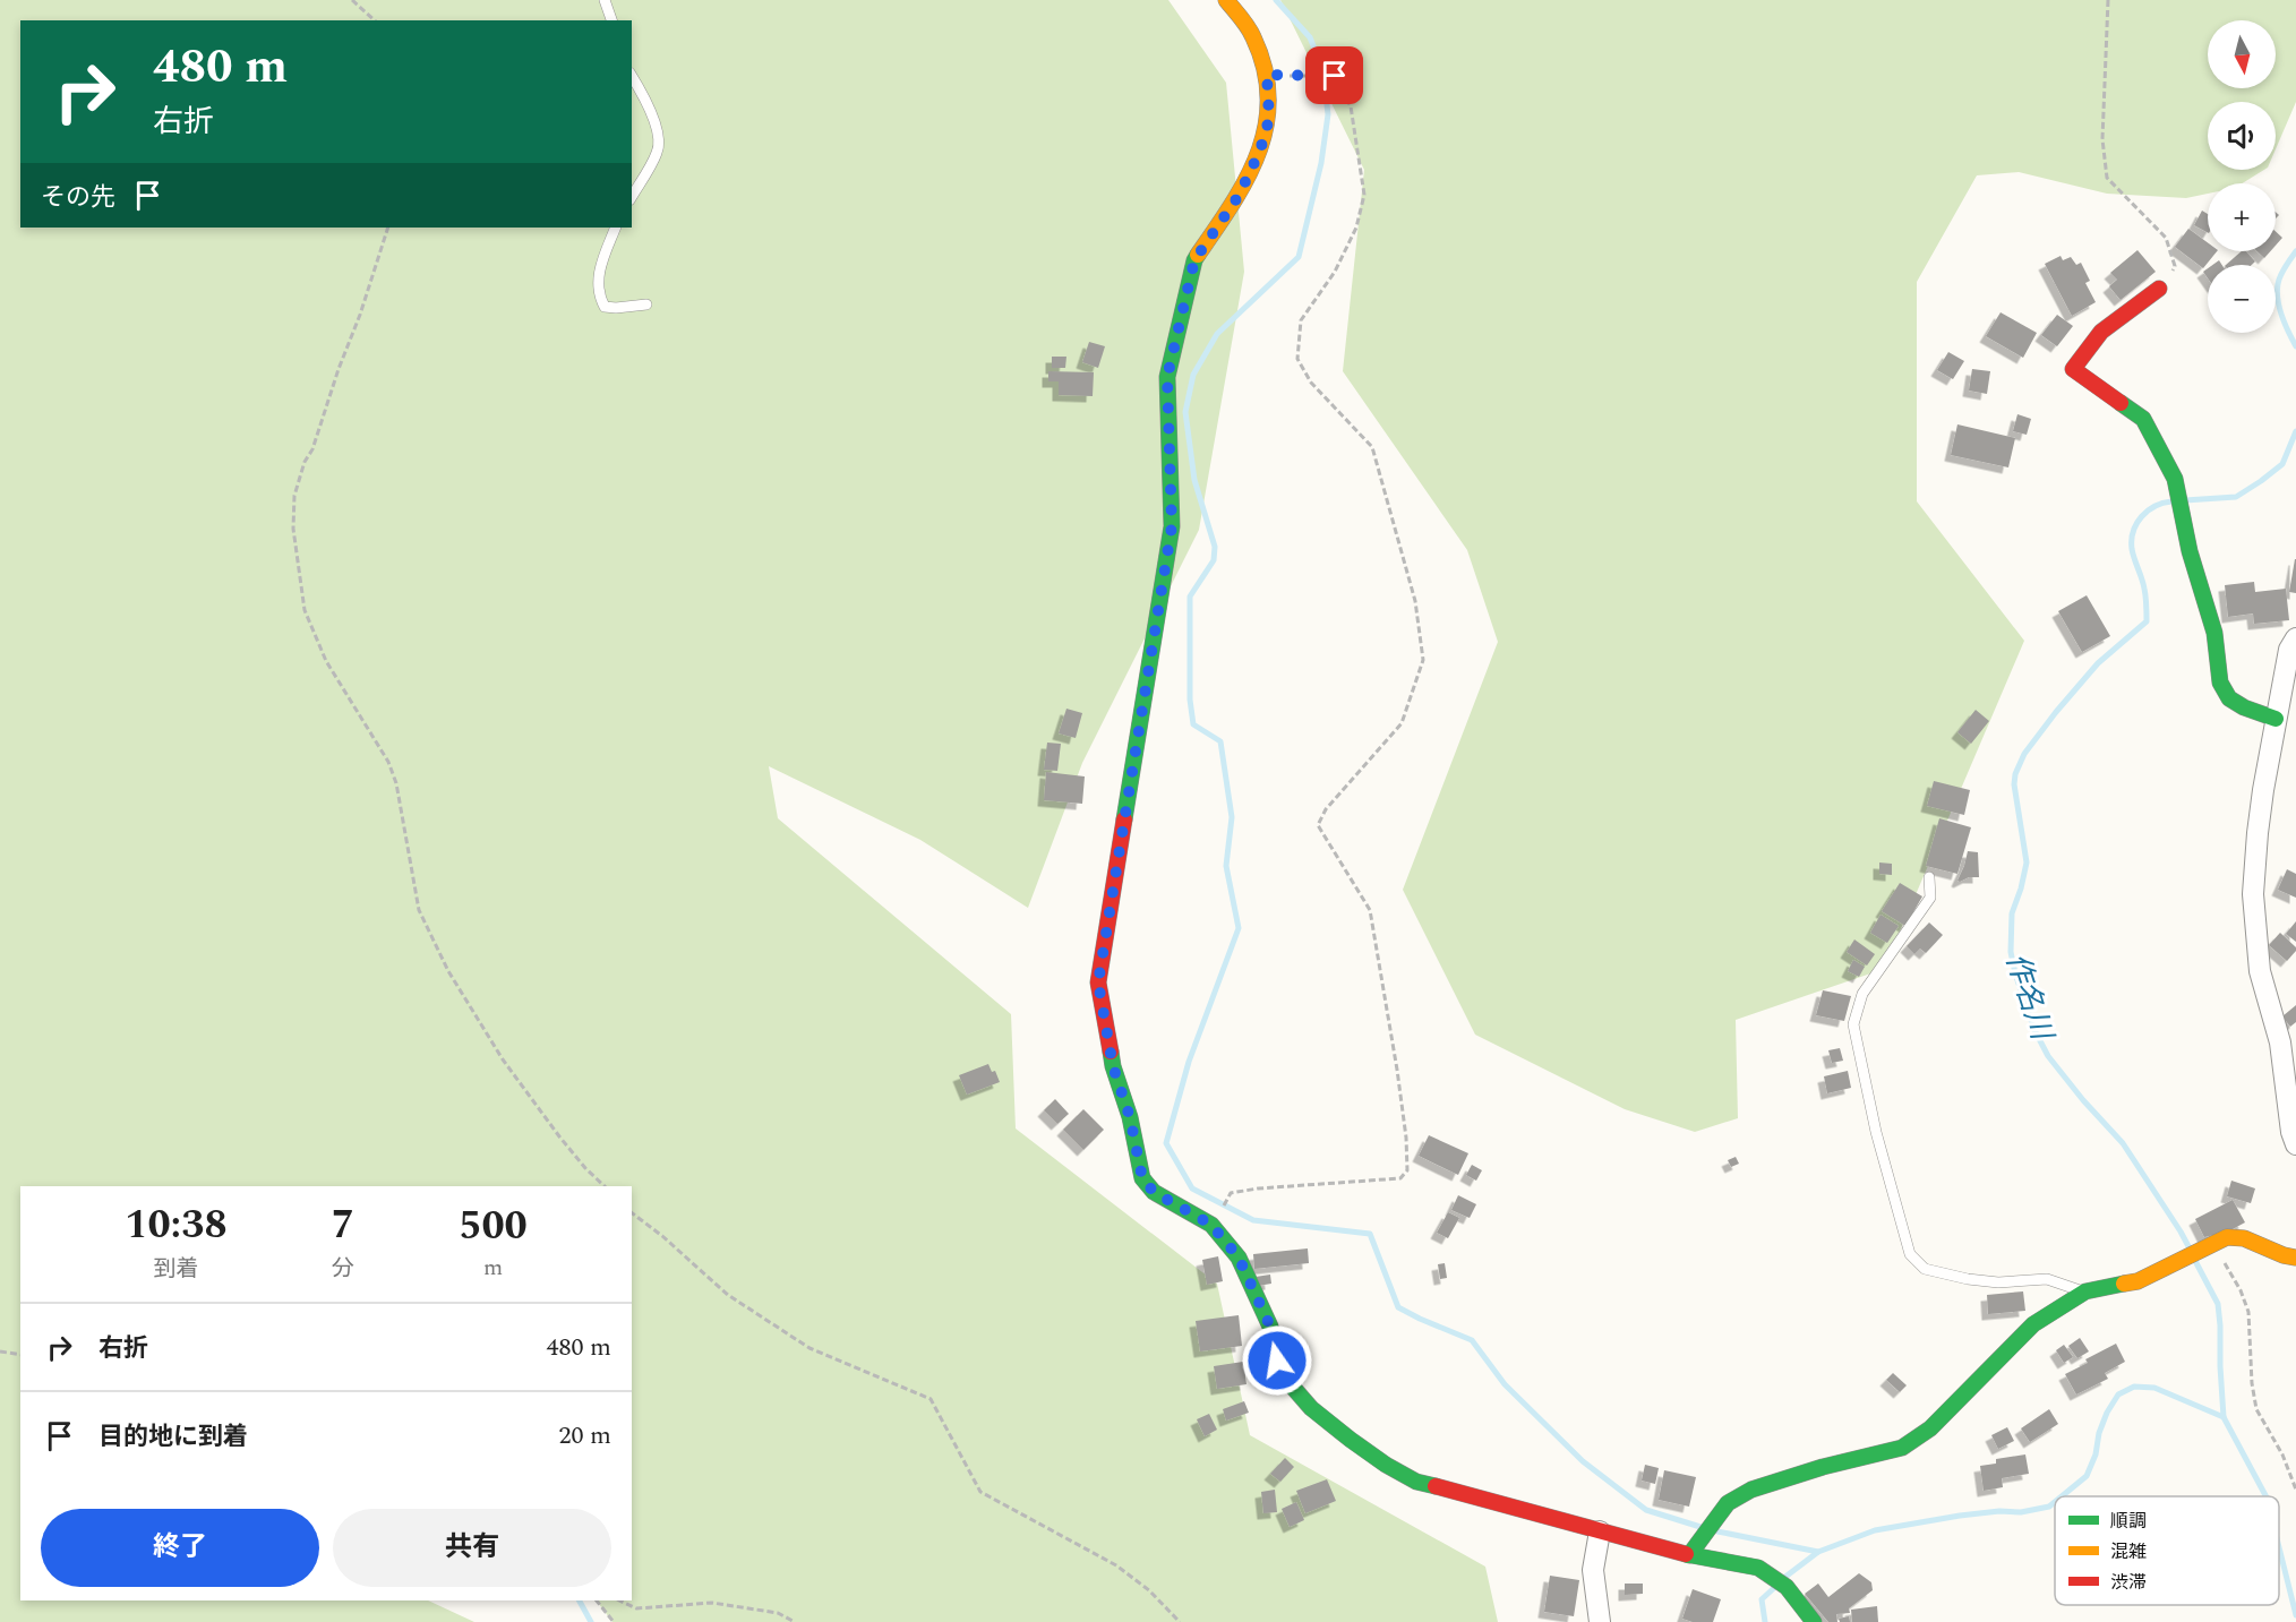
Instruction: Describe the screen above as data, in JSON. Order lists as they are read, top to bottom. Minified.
{"water":["作名川"],"legend":["順調","混雑","渋滞"],"north":"bottom","page":{"map_buttons":["+","−"],"turn":["480 m","右折"],"then":"その先","eta":["10:38","到着","7","分","500","m"],"list":[{"name":"右折","value":"480 m"},{"name":"目的地に到着","value":"20 m"}],"buttons":["終了","共有"]}}
